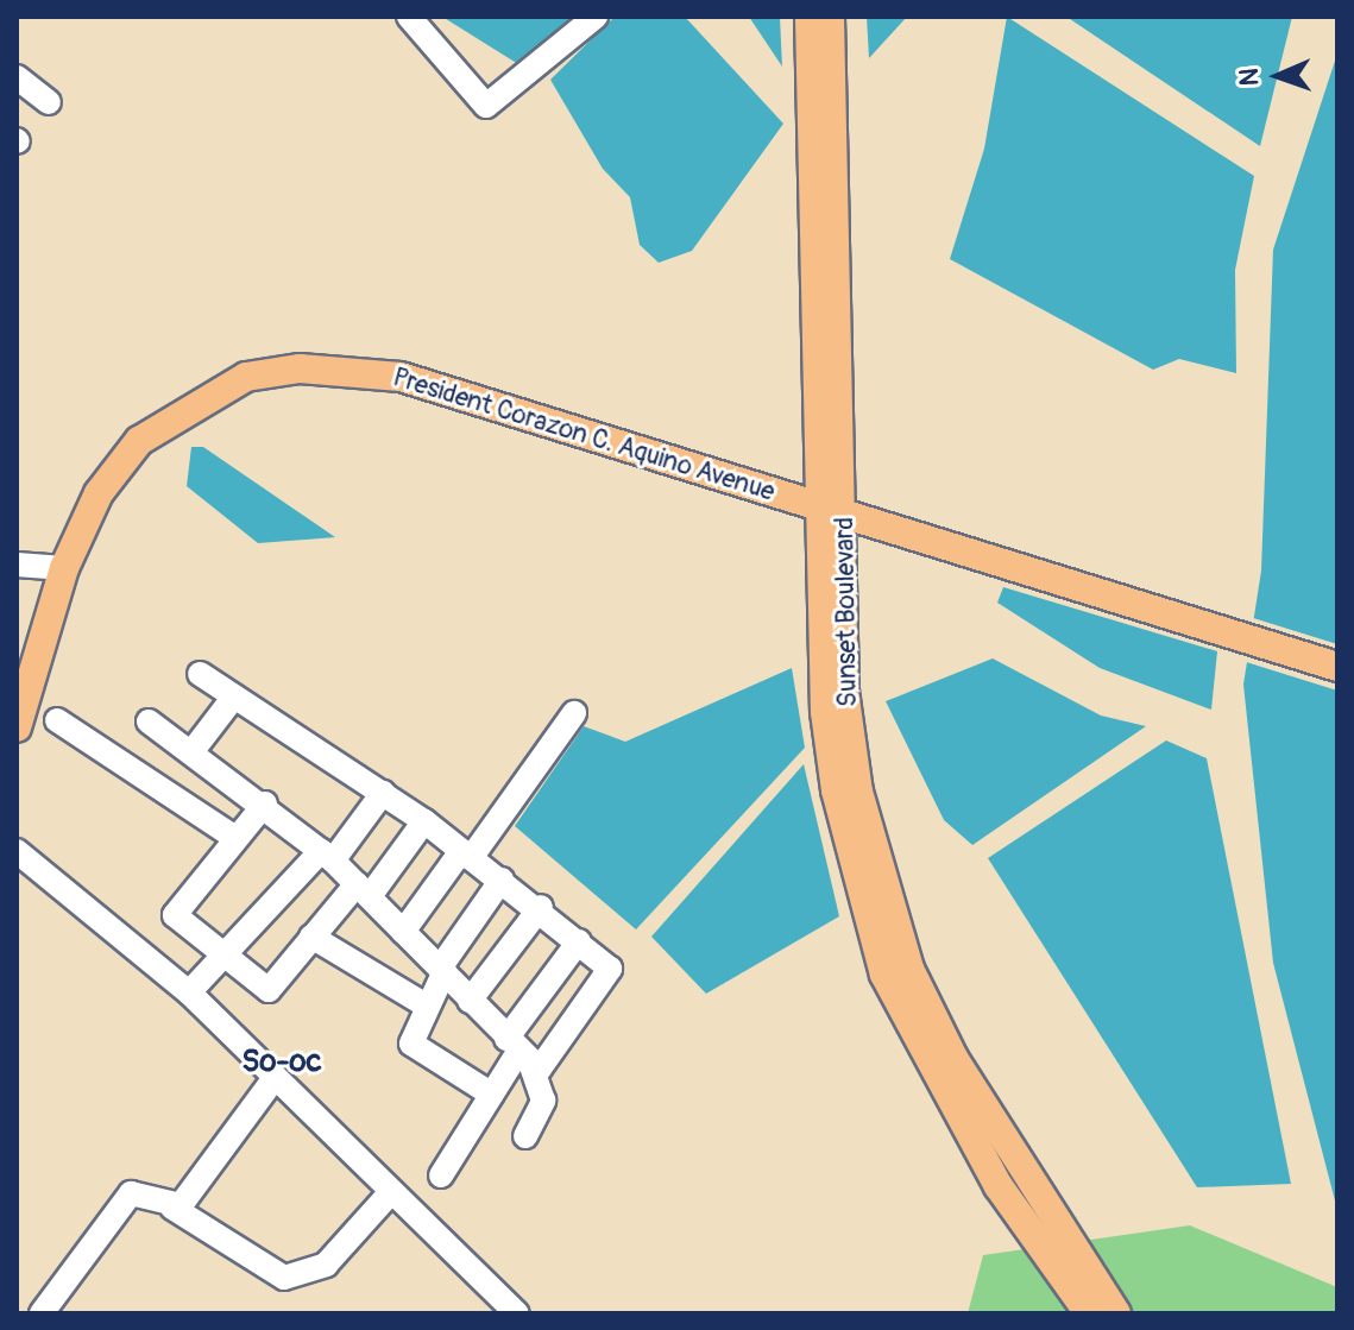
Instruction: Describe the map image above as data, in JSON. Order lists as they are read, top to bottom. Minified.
{"streets":{"main road":["President Corazon C. Aquino Avenue","Sunset Boulevard"]},"crossings":[["President Corazon C. Aquino Avenue","Sunset Boulevard"]],"districts":["So-oc"],"north":"left"}
